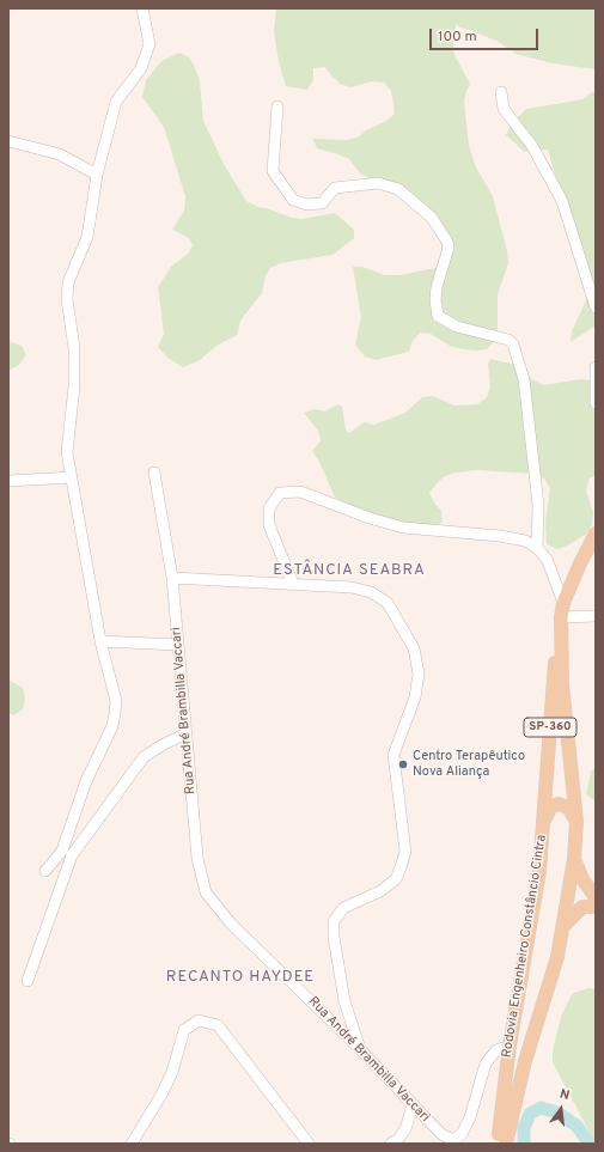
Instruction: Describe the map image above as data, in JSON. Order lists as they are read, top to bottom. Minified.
{"streets":{"main road":["SP-360","Rodovia Engenheiro Constâncio Cintra"],"street":["Rua André Brambilla Vaccari"]},"crossings":[["Rua André Brambilla Vaccari","Rodovia Engenheiro Constâncio Cintra"]],"districts":["ESTÂNCIA SEABRA","RECANTO HAYDEE"],"places":["Centro Terapêutico Nova Aliança"],"scale_bar":"100 m","north":"top"}
